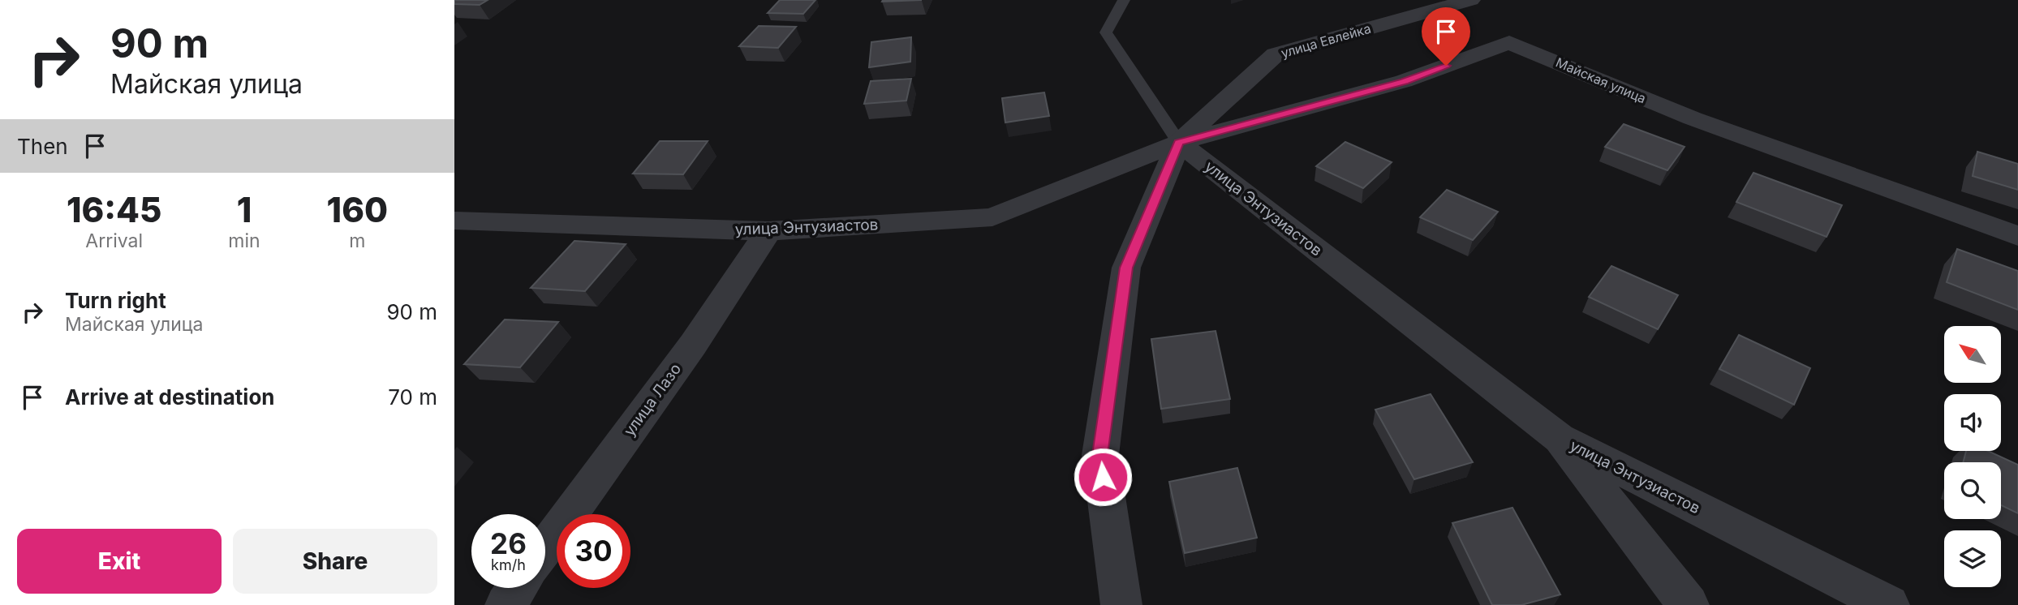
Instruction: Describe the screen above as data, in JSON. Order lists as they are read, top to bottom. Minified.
{"streets":{"street":["улица Евлейка","Майская улица","улица Энтузиастов","улица Лазо"]},"crossings":[["улица Евлейка","Майская улица"],["улица Евлейка","улица Энтузиастов"],["Майская улица","улица Энтузиастов"],["улица Энтузиастов","улица Лазо"]],"north":"top left","page":{"turn":["90 m","Майская улица"],"then":"Then","eta":["16:45","Arrival","1","min","160","m"],"list":[{"name":"Turn right","note":"Майская улица","value":"90 m"},{"name":"Arrive at destination","value":"70 m"}],"speed":"26 km/h","limit":"30","buttons":["Exit","Share"]}}
